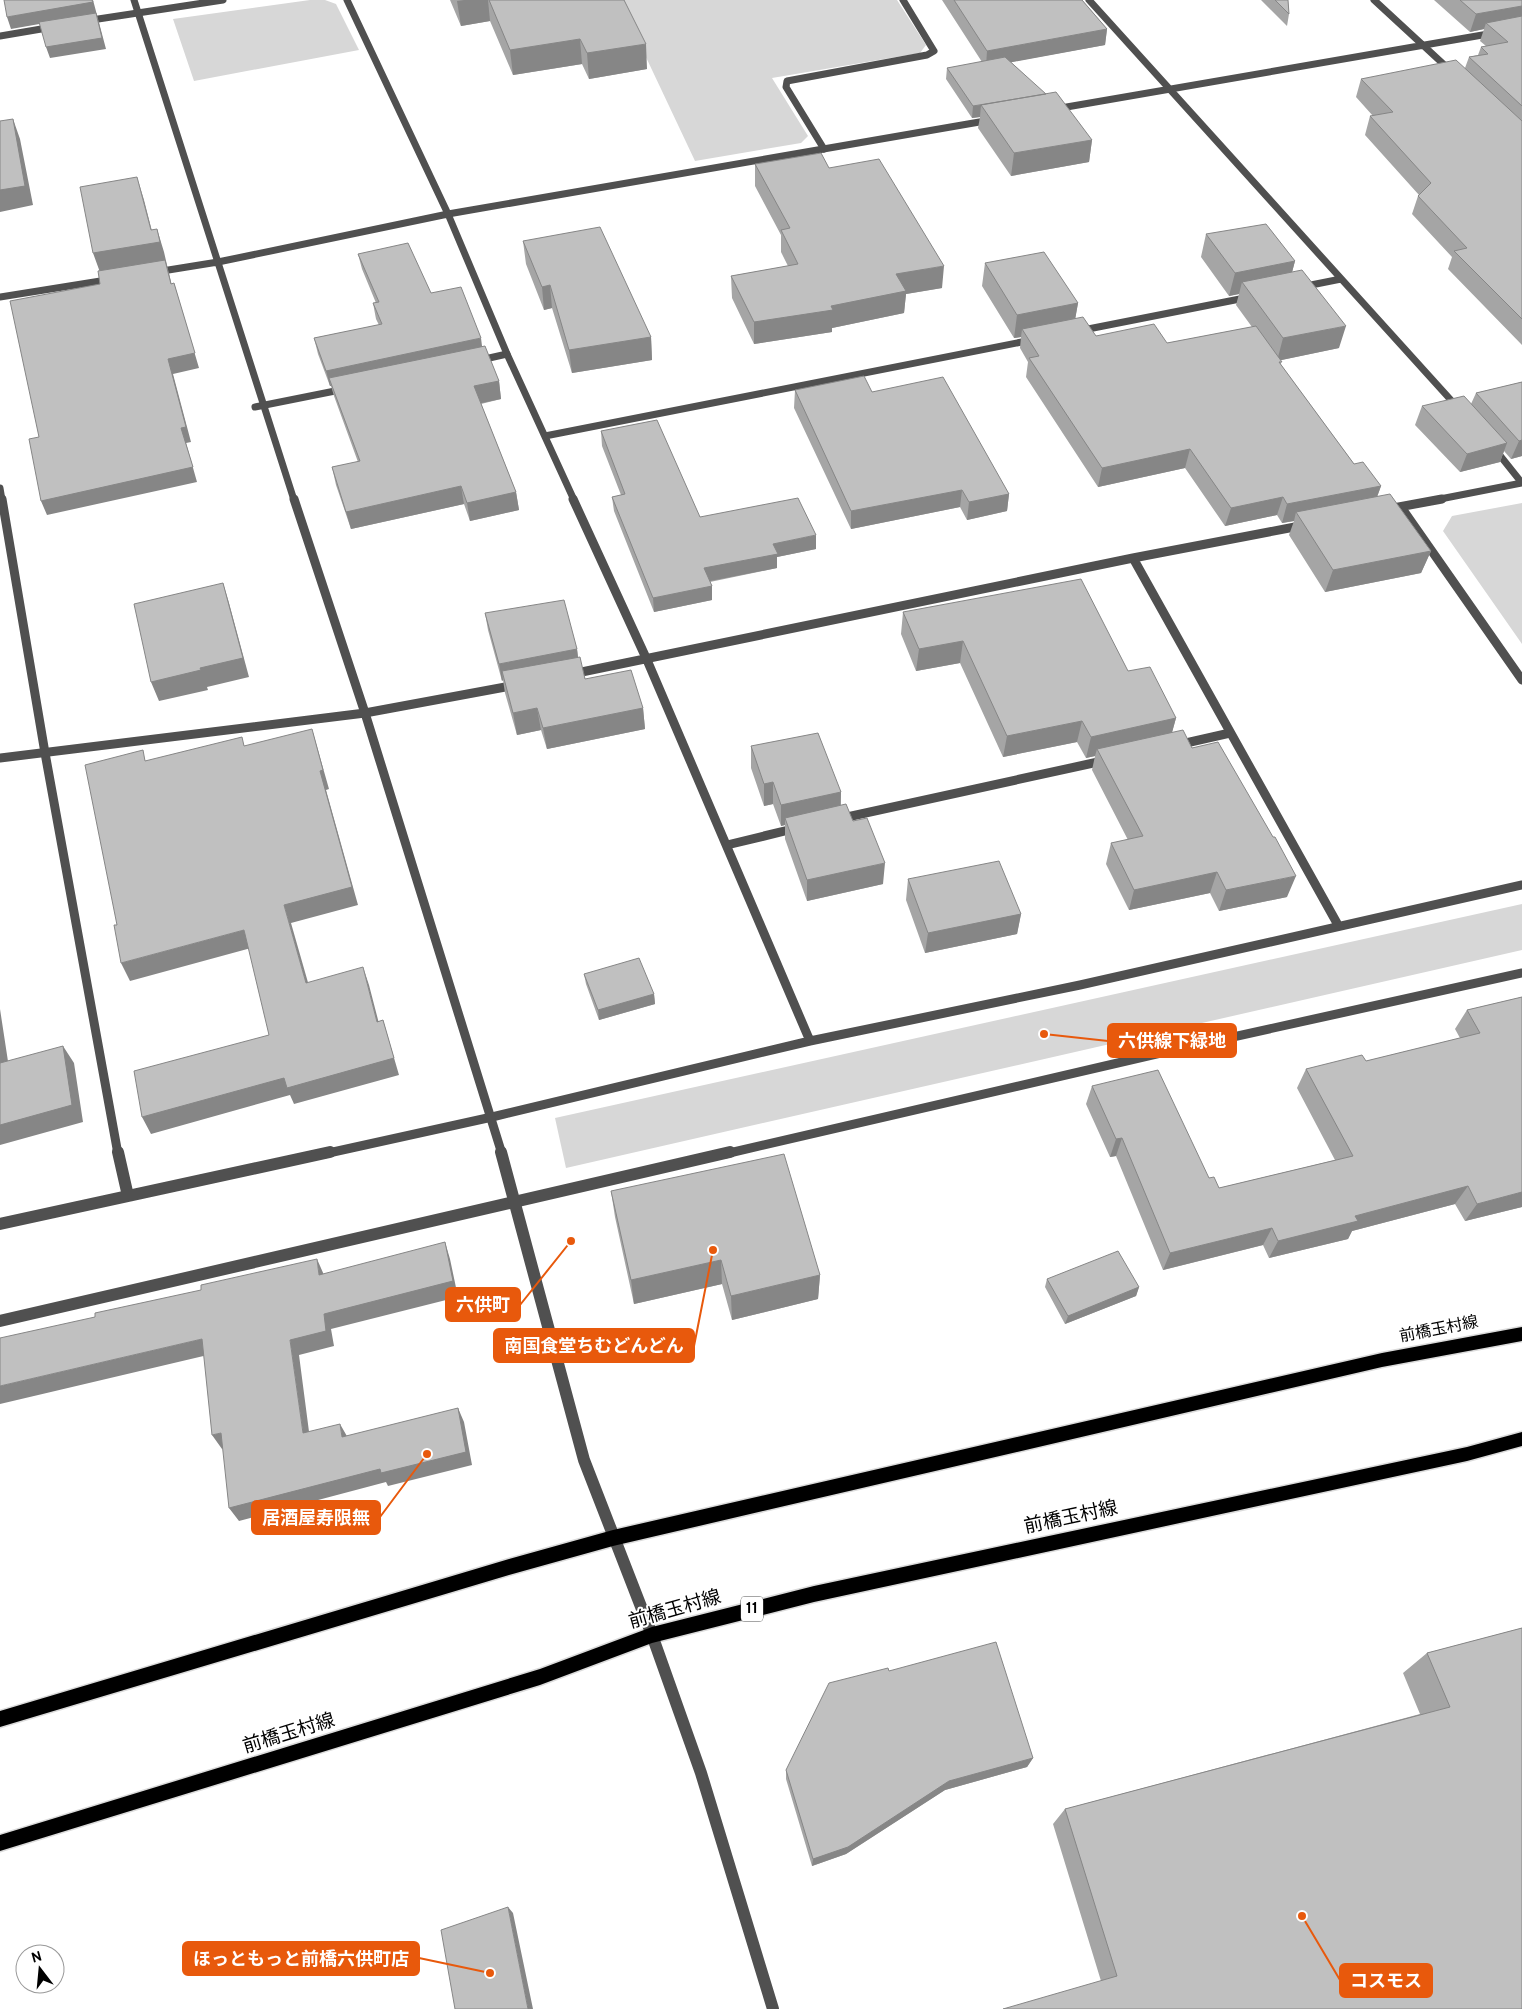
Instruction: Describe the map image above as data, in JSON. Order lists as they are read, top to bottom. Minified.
{"streets":{"main road":["前橋玉村線","11"]},"places":["六供線下緑地","六供町","南国食堂ちむどんどん","居酒屋寿限無","コスモス","ほっともっと前橋六供町店"],"north":"top"}
